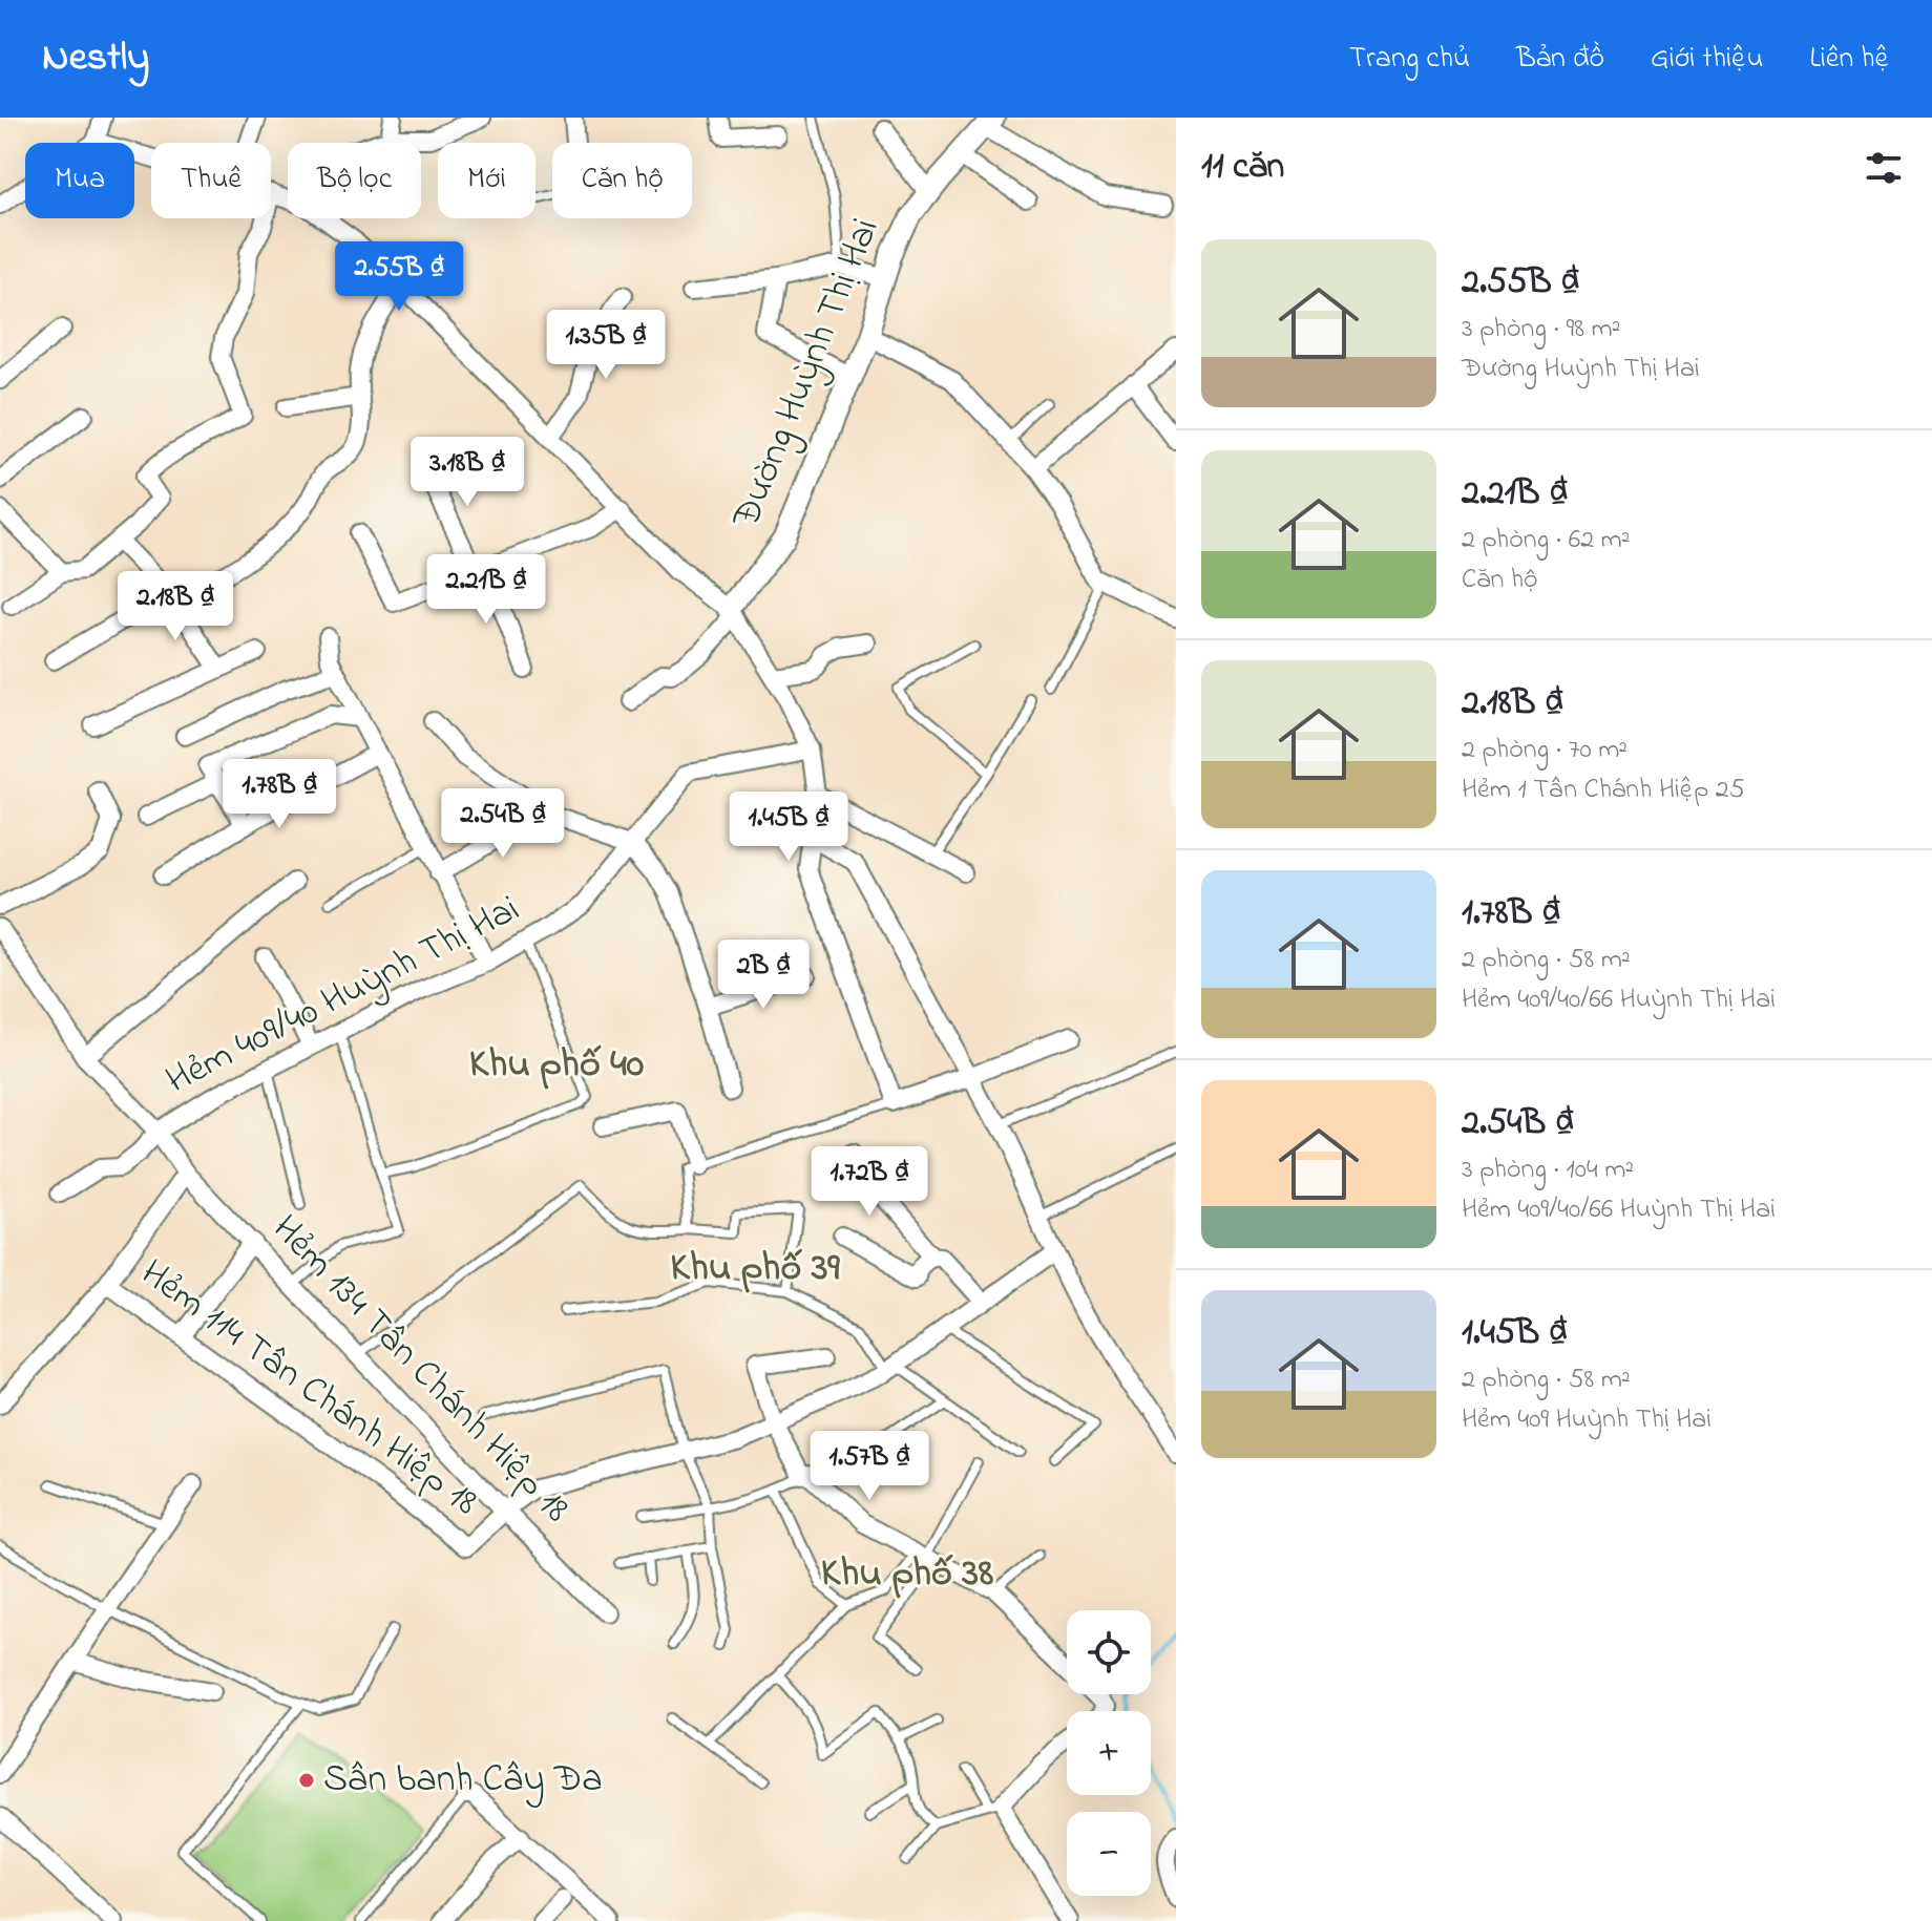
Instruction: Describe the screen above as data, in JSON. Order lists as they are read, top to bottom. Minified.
{"streets":{"street":["Đường Huỳnh Thị Hai","Hẻm 409/40 Huỳnh Thị Hai","Hẻm 134 Tân Chánh Hiệp 18","Hẻm 114 Tân Chánh Hiệp 18"]},"crossings":[["Hẻm 409/40 Huỳnh Thị Hai","Hẻm 134 Tân Chánh Hiệp 18"],["Hẻm 134 Tân Chánh Hiệp 18","Hẻm 114 Tân Chánh Hiệp 18"]],"districts":["Khu phố 40","Khu phố 39","Khu phố 38"],"places":["Sân banh Cây Đa"],"page":{"header":"Nestly","nav":["Trang chủ","Bản đồ","Giới thiệu","Liên hệ"],"heading":"11 căn","chip":["Mua","Thuê","Bộ lọc","Mới","Căn hộ"],"list":[{"name":"2.55B ₫","note":"3 phòng · 98 m² · Đường Huỳnh Thị Hai"},{"name":"2.21B ₫","note":"2 phòng · 62 m² · Căn hộ"},{"name":"2.18B ₫","note":"2 phòng · 70 m² · Hẻm 1 Tân Chánh Hiệp 25"},{"name":"1.78B ₫","note":"2 phòng · 58 m² · Hẻm 409/40/66 Huỳnh Thị Hai"},{"name":"2.54B ₫","note":"3 phòng · 104 m² · Hẻm 409/40/66 Huỳnh Thị Hai"},{"name":"1.45B ₫","note":"2 phòng · 58 m² · Hẻm 409 Huỳnh Thị Hai"}],"price":["2.55B ₫","1.35B ₫","3.18B ₫","2.21B ₫","2.18B ₫","1.78B ₫","2.54B ₫","1.45B ₫","2B ₫","1.72B ₫","1.57B ₫"],"map_buttons":["+","−"]}}
